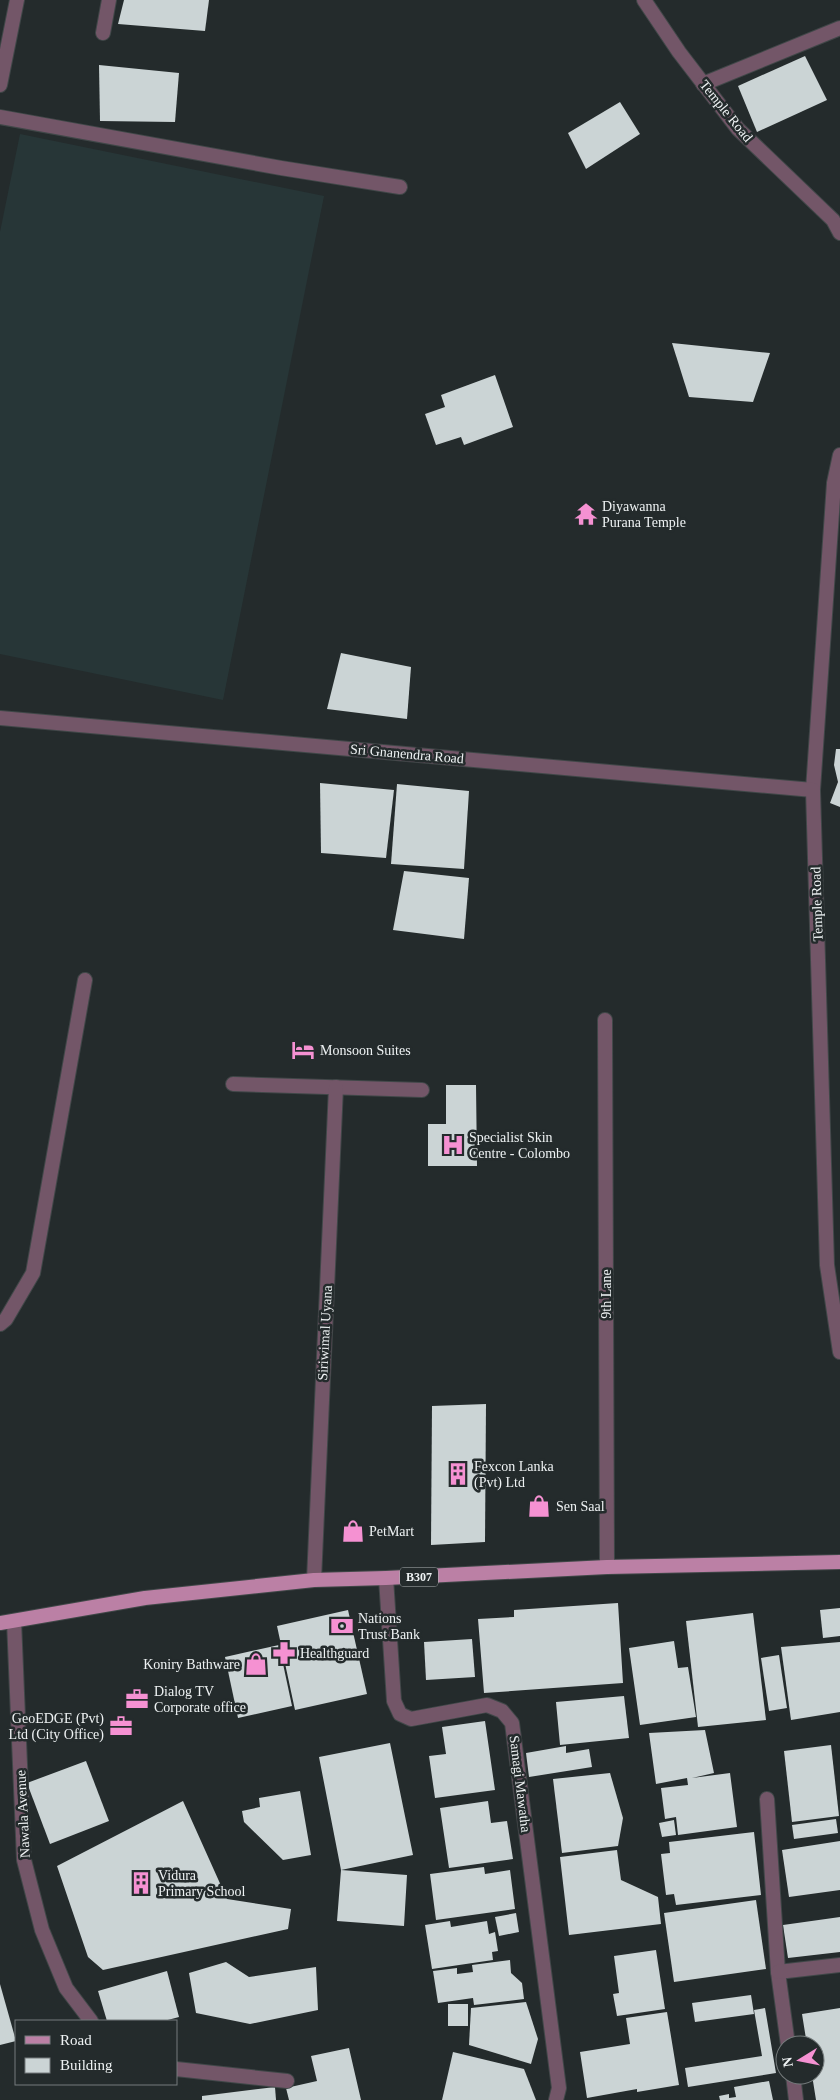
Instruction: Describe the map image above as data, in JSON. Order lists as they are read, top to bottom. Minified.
{"streets":{"main road":["B307"],"street":["Temple Road","Sri Gnanendra Road","9th Lane","Siriwimal Uyana","Samagi Mawatha","Nawala Avenue"]},"crossings":[["Temple Road","Sri Gnanendra Road"],["9th Lane","B307"],["Siriwimal Uyana","B307"],["B307","Samagi Mawatha"],["B307","Nawala Avenue"]],"places":{"temple":["Diyawanna Purana Temple"],"hotel":["Monsoon Suites"],"hospital":["Specialist Skin Centre - Colombo"],"building":["Fexcon Lanka (Pvt) Ltd","Vidura Primary School"],"shop":["Sen Saal","PetMart","Koniry Bathware"],"bank":["Nations Trust Bank"],"pharmacy":["Healthguard"],"office":["Dialog TV Corporate office","GeoEDGE (Pvt) Ltd (City Office)"]},"legend":["Road","Building"],"north":"left"}
